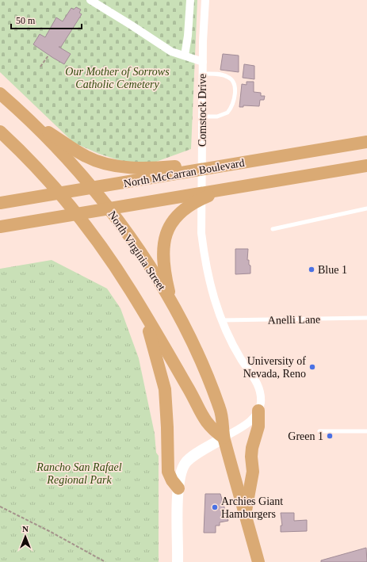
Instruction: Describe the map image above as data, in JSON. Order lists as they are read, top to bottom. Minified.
{"streets":{"main road":["North McCarran Boulevard","North Virginia Street"],"street":["Comstock Drive"],"lane":["Anelli Lane"]},"crossings":[["Comstock Drive","Anelli Lane"],["North McCarran Boulevard","North Virginia Street"]],"parks":["Our Mother of Sorrows Catholic Cemetery","Rancho San Rafael Regional Park"],"places":["Blue 1","University of Nevada, Reno","Green 1","Archies Giant Hamburgers"],"scale_bar":"50 m","north":"top"}
